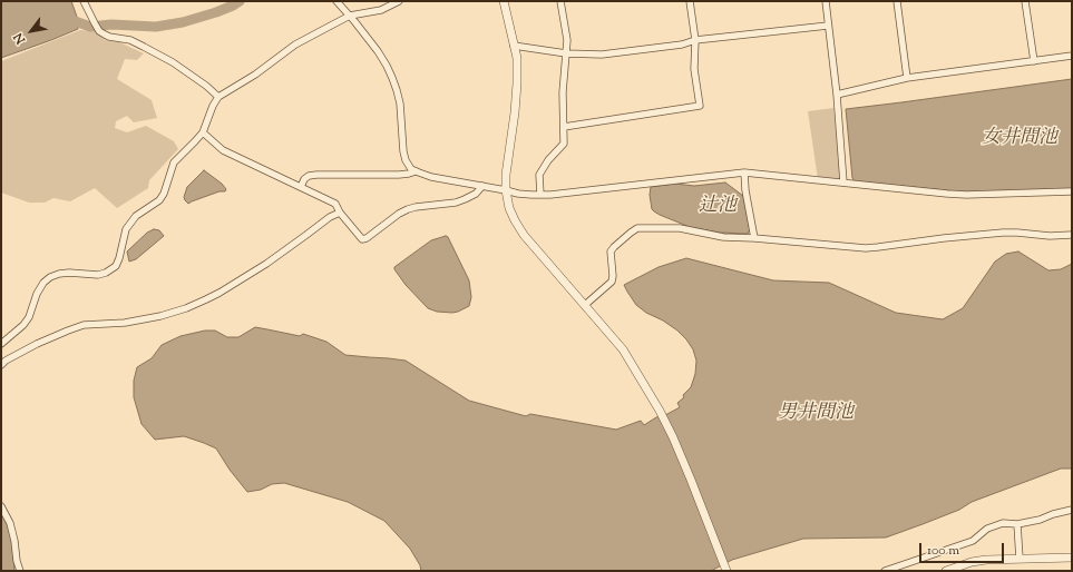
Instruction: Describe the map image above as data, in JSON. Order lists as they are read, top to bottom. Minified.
{"water":["女井間池","辻池","男井間池"],"scale_bar":"100 m","north":"bottom left"}
